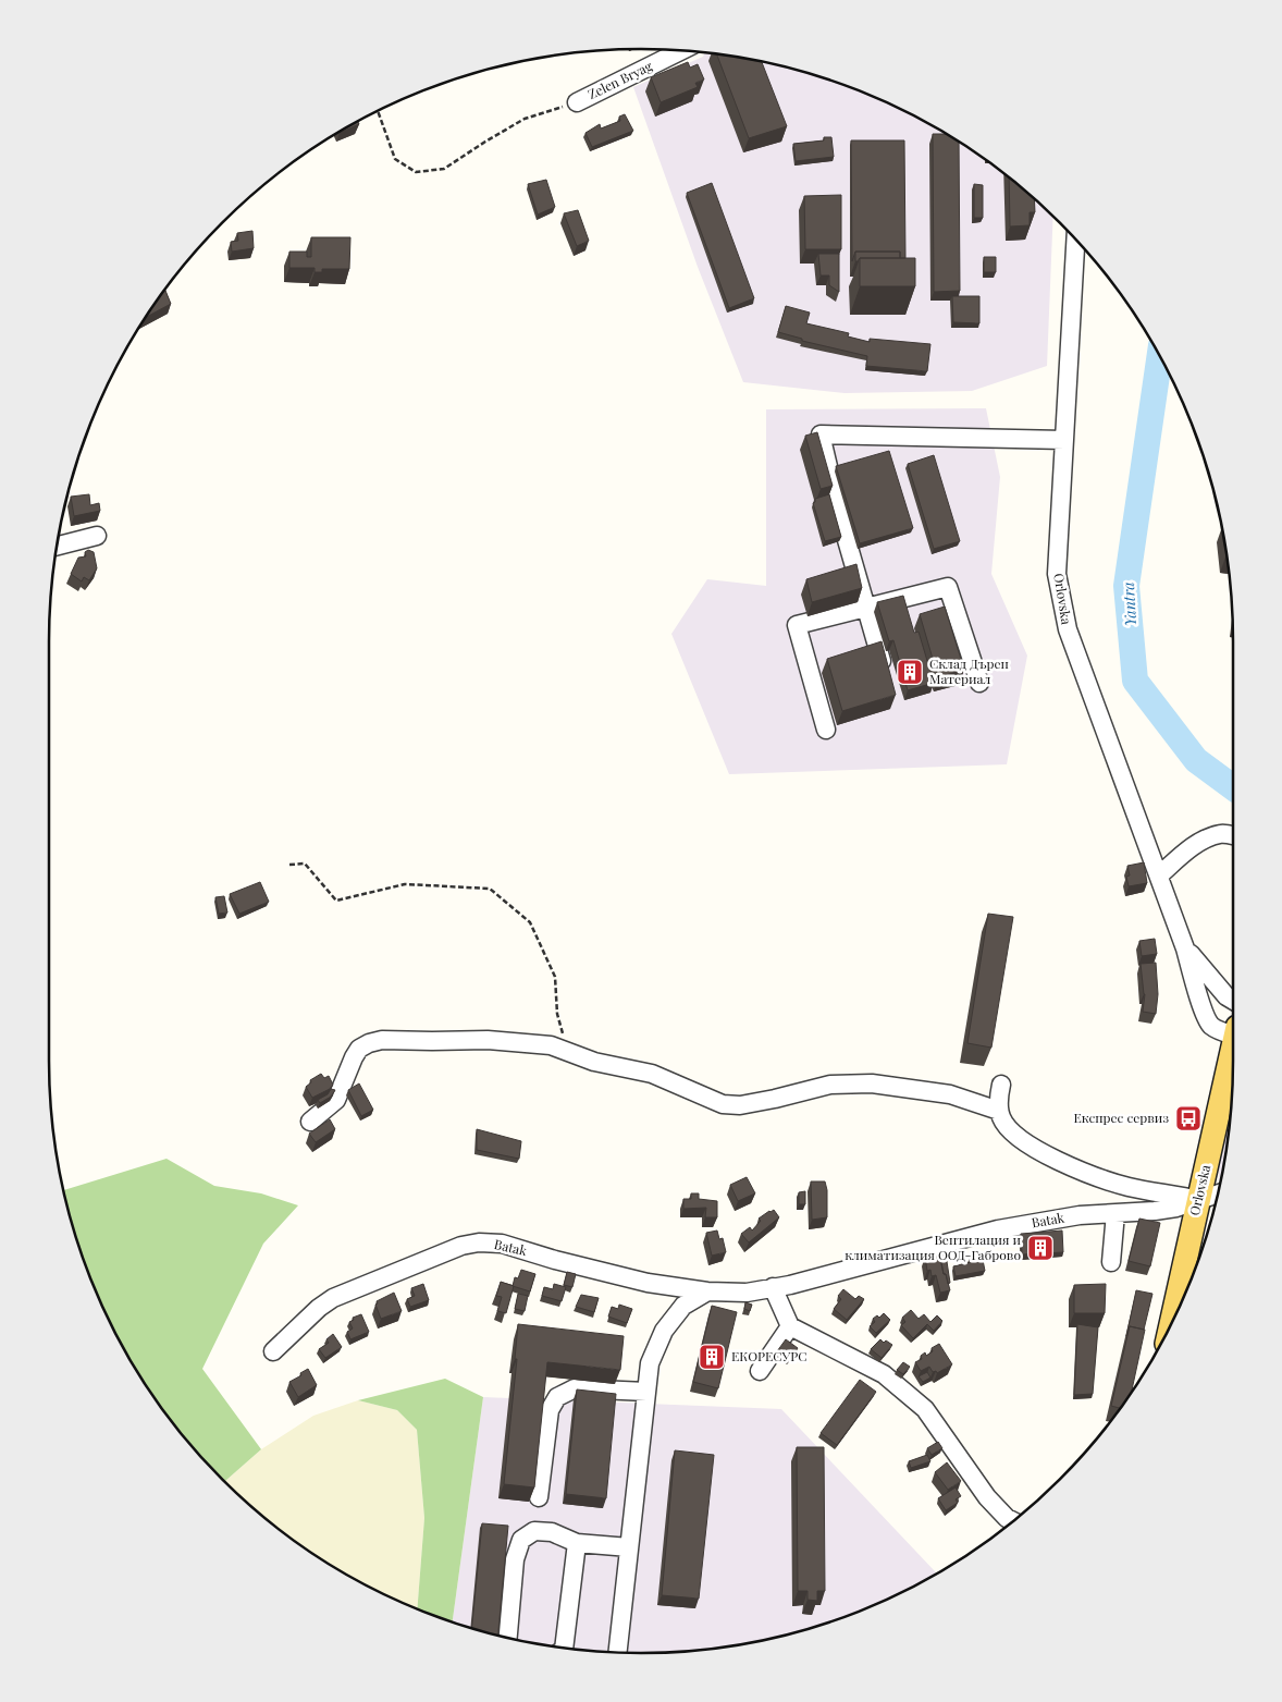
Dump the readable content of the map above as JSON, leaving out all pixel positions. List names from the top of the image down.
{
  "streets": {
    "main road": ["Orlovska"],
    "street": ["Zelen Bryag", "Batak"]
  },
  "crossings": [
    ["Orlovska", "Batak"]
  ],
  "water": ["Yantra"],
  "places": {
    "building": ["Склад Дърен Материал", "Вентилация и климатизация ООД-Габрово", "ЕКОРЕСУРС"],
    "bus stop": ["Експрес сервиз"]
  }
}
